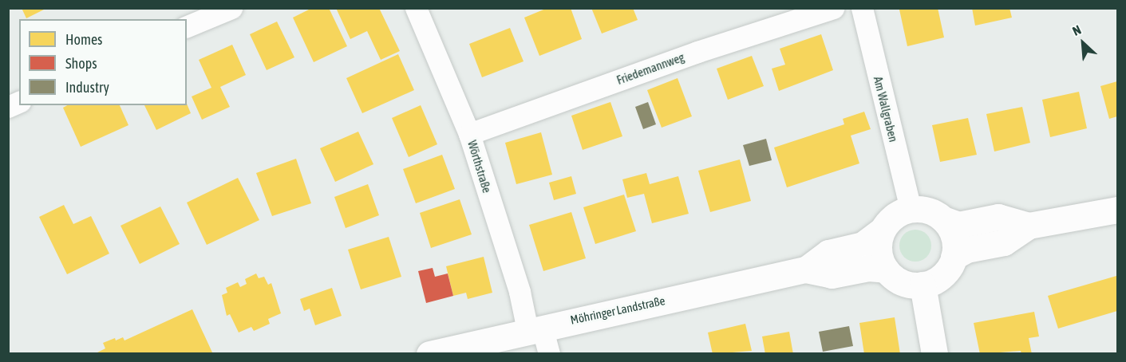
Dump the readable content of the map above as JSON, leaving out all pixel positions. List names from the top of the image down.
{
  "streets": {
    "main road": ["Möhringer Landstraße"],
    "street": ["Friedemannweg", "Am Wallgraben", "Wörthstraße"]
  },
  "crossings": [
    ["Friedemannweg", "Wörthstraße"],
    ["Am Wallgraben", "Möhringer Landstraße"],
    ["Wörthstraße", "Möhringer Landstraße"]
  ],
  "legend": ["Homes", "Shops", "Industry"],
  "north": "top left"
}
